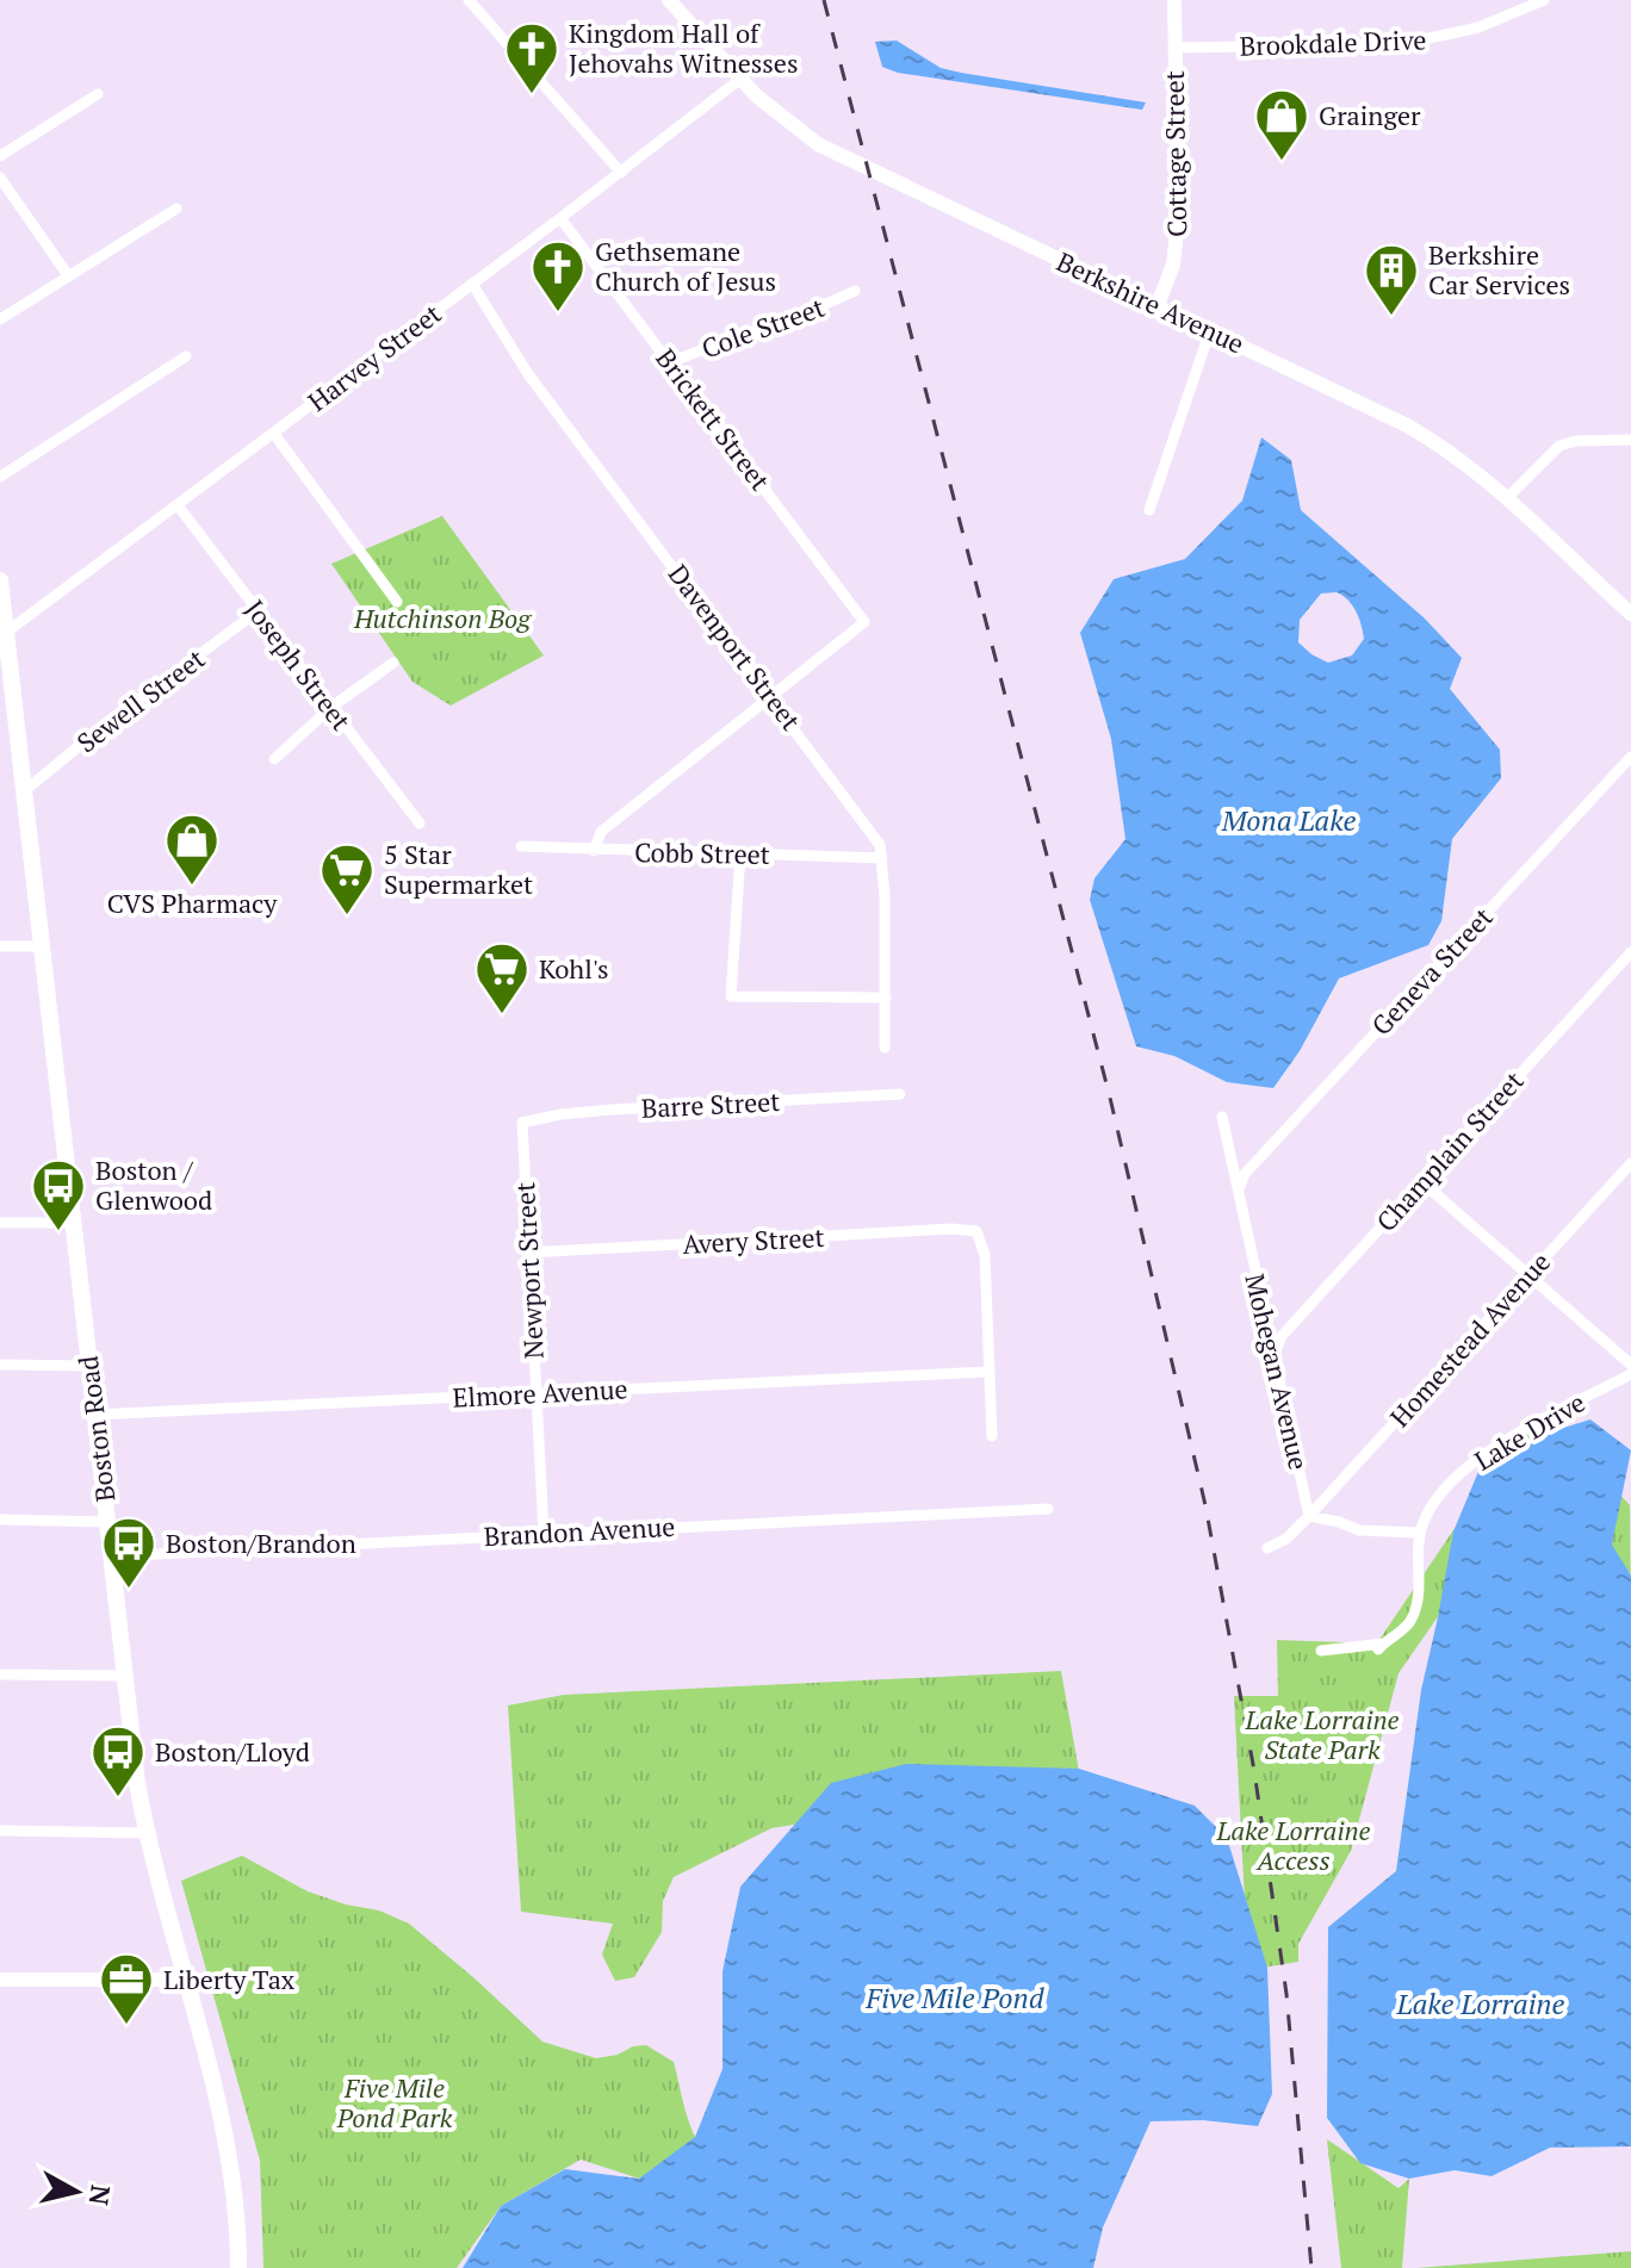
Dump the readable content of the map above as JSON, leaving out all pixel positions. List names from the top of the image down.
{
  "streets": {
    "main road": ["Cottage Street", "Berkshire Avenue", "Boston Road"],
    "street": [
      "Brookdale Drive",
      "Cole Street",
      "Harvey Street",
      "Brickett Street",
      "Davenport Street",
      "Joseph Street",
      "Sewell Street",
      "Cobb Street",
      "Geneva Street",
      "Barre Street",
      "Champlain Street",
      "Avery Street",
      "Newport Street",
      "Homestead Avenue",
      "Mohegan Avenue",
      "Elmore Avenue",
      "Lake Drive",
      "Brandon Avenue"
    ]
  },
  "crossings": [
    ["Brookdale Drive", "Cottage Street"],
    ["Cottage Street", "Berkshire Avenue"],
    ["Berkshire Avenue", "Harvey Street"],
    ["Cole Street", "Brickett Street"],
    ["Harvey Street", "Brickett Street"],
    ["Harvey Street", "Davenport Street"],
    ["Harvey Street", "Joseph Street"],
    ["Harvey Street", "Boston Road"],
    ["Brickett Street", "Davenport Street"],
    ["Davenport Street", "Cobb Street"],
    ["Joseph Street", "Sewell Street"],
    ["Sewell Street", "Boston Road"],
    ["Geneva Street", "Mohegan Avenue"],
    ["Barre Street", "Newport Street"],
    ["Champlain Street", "Mohegan Avenue"],
    ["Avery Street", "Newport Street"],
    ["Avery Street", "Elmore Avenue"],
    ["Newport Street", "Elmore Avenue"],
    ["Newport Street", "Brandon Avenue"],
    ["Homestead Avenue", "Mohegan Avenue"],
    ["Elmore Avenue", "Boston Road"],
    ["Boston Road", "Brandon Avenue"]
  ],
  "water": ["Mona Lake", "Five Mile Pond", "Lake Lorraine"],
  "parks": [
    "Hutchinson Bog",
    "Lake Lorraine State Park",
    "Lake Lorraine Access",
    "Five Mile Pond Park"
  ],
  "places": {
    "church": ["Kingdom Hall of Jehovahs Witnesses", "Gethsemane Church of Jesus"],
    "shop": ["Grainger", "CVS Pharmacy"],
    "building": ["Berkshire Car Services"],
    "supermarket": ["5 Star Supermarket", "Kohl's"],
    "bus stop": ["Boston / Glenwood", "Boston/Brandon", "Boston/Lloyd"],
    "office": ["Liberty Tax"]
  },
  "north": "right"
}
